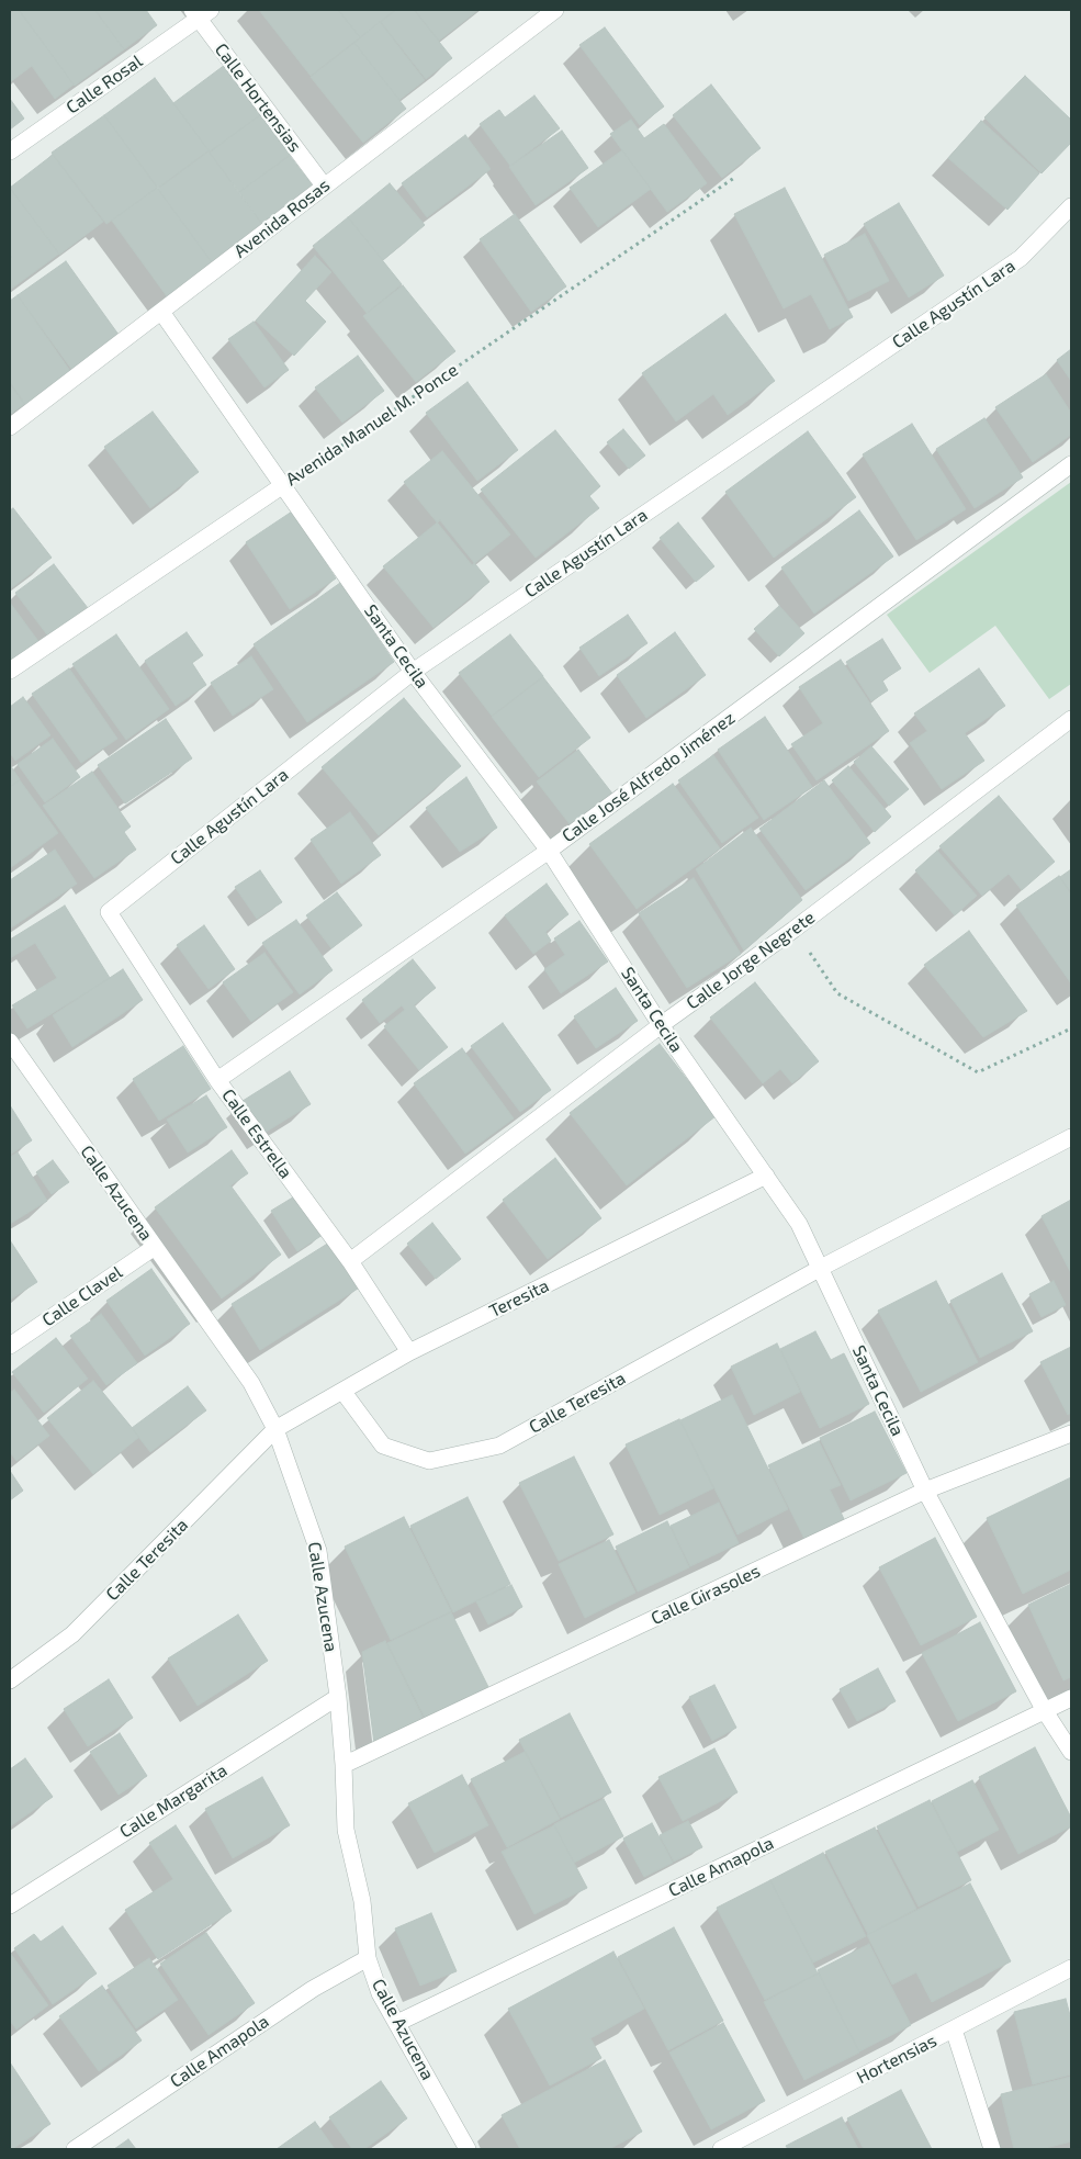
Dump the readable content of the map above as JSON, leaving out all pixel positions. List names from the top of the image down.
{
  "streets": {
    "street": [
      "Calle Rosal",
      "Calle Hortensias",
      "Avenida Rosas",
      "Calle Agustín Lara",
      "Avenida Manuel M. Ponce",
      "Santa Cecila",
      "Calle José Alfredo Jiménez",
      "Calle Jorge Negrete",
      "Calle Estrella",
      "Calle Azucena",
      "Calle Clavel",
      "Teresita",
      "Calle Teresita",
      "Calle Girasoles",
      "Calle Margarita",
      "Calle Amapola",
      "Hortensias"
    ]
  },
  "crossings": [
    ["Calle Rosal", "Calle Hortensias"],
    ["Calle Hortensias", "Avenida Rosas"],
    ["Avenida Rosas", "Santa Cecila"],
    ["Calle Agustín Lara", "Santa Cecila"],
    ["Calle Agustín Lara", "Calle Estrella"],
    ["Avenida Manuel M. Ponce", "Santa Cecila"],
    ["Santa Cecila", "Calle José Alfredo Jiménez"],
    ["Santa Cecila", "Calle Jorge Negrete"],
    ["Santa Cecila", "Teresita"],
    ["Santa Cecila", "Calle Teresita"],
    ["Santa Cecila", "Calle Girasoles"],
    ["Santa Cecila", "Calle Amapola"],
    ["Calle José Alfredo Jiménez", "Calle Estrella"],
    ["Calle Jorge Negrete", "Calle Estrella"],
    ["Calle Estrella", "Teresita"],
    ["Calle Azucena", "Calle Clavel"],
    ["Calle Azucena", "Teresita"],
    ["Calle Azucena", "Calle Teresita"],
    ["Calle Azucena", "Calle Girasoles"],
    ["Calle Azucena", "Calle Margarita"],
    ["Calle Azucena", "Calle Amapola"],
    ["Teresita", "Calle Teresita"]
  ]
}
